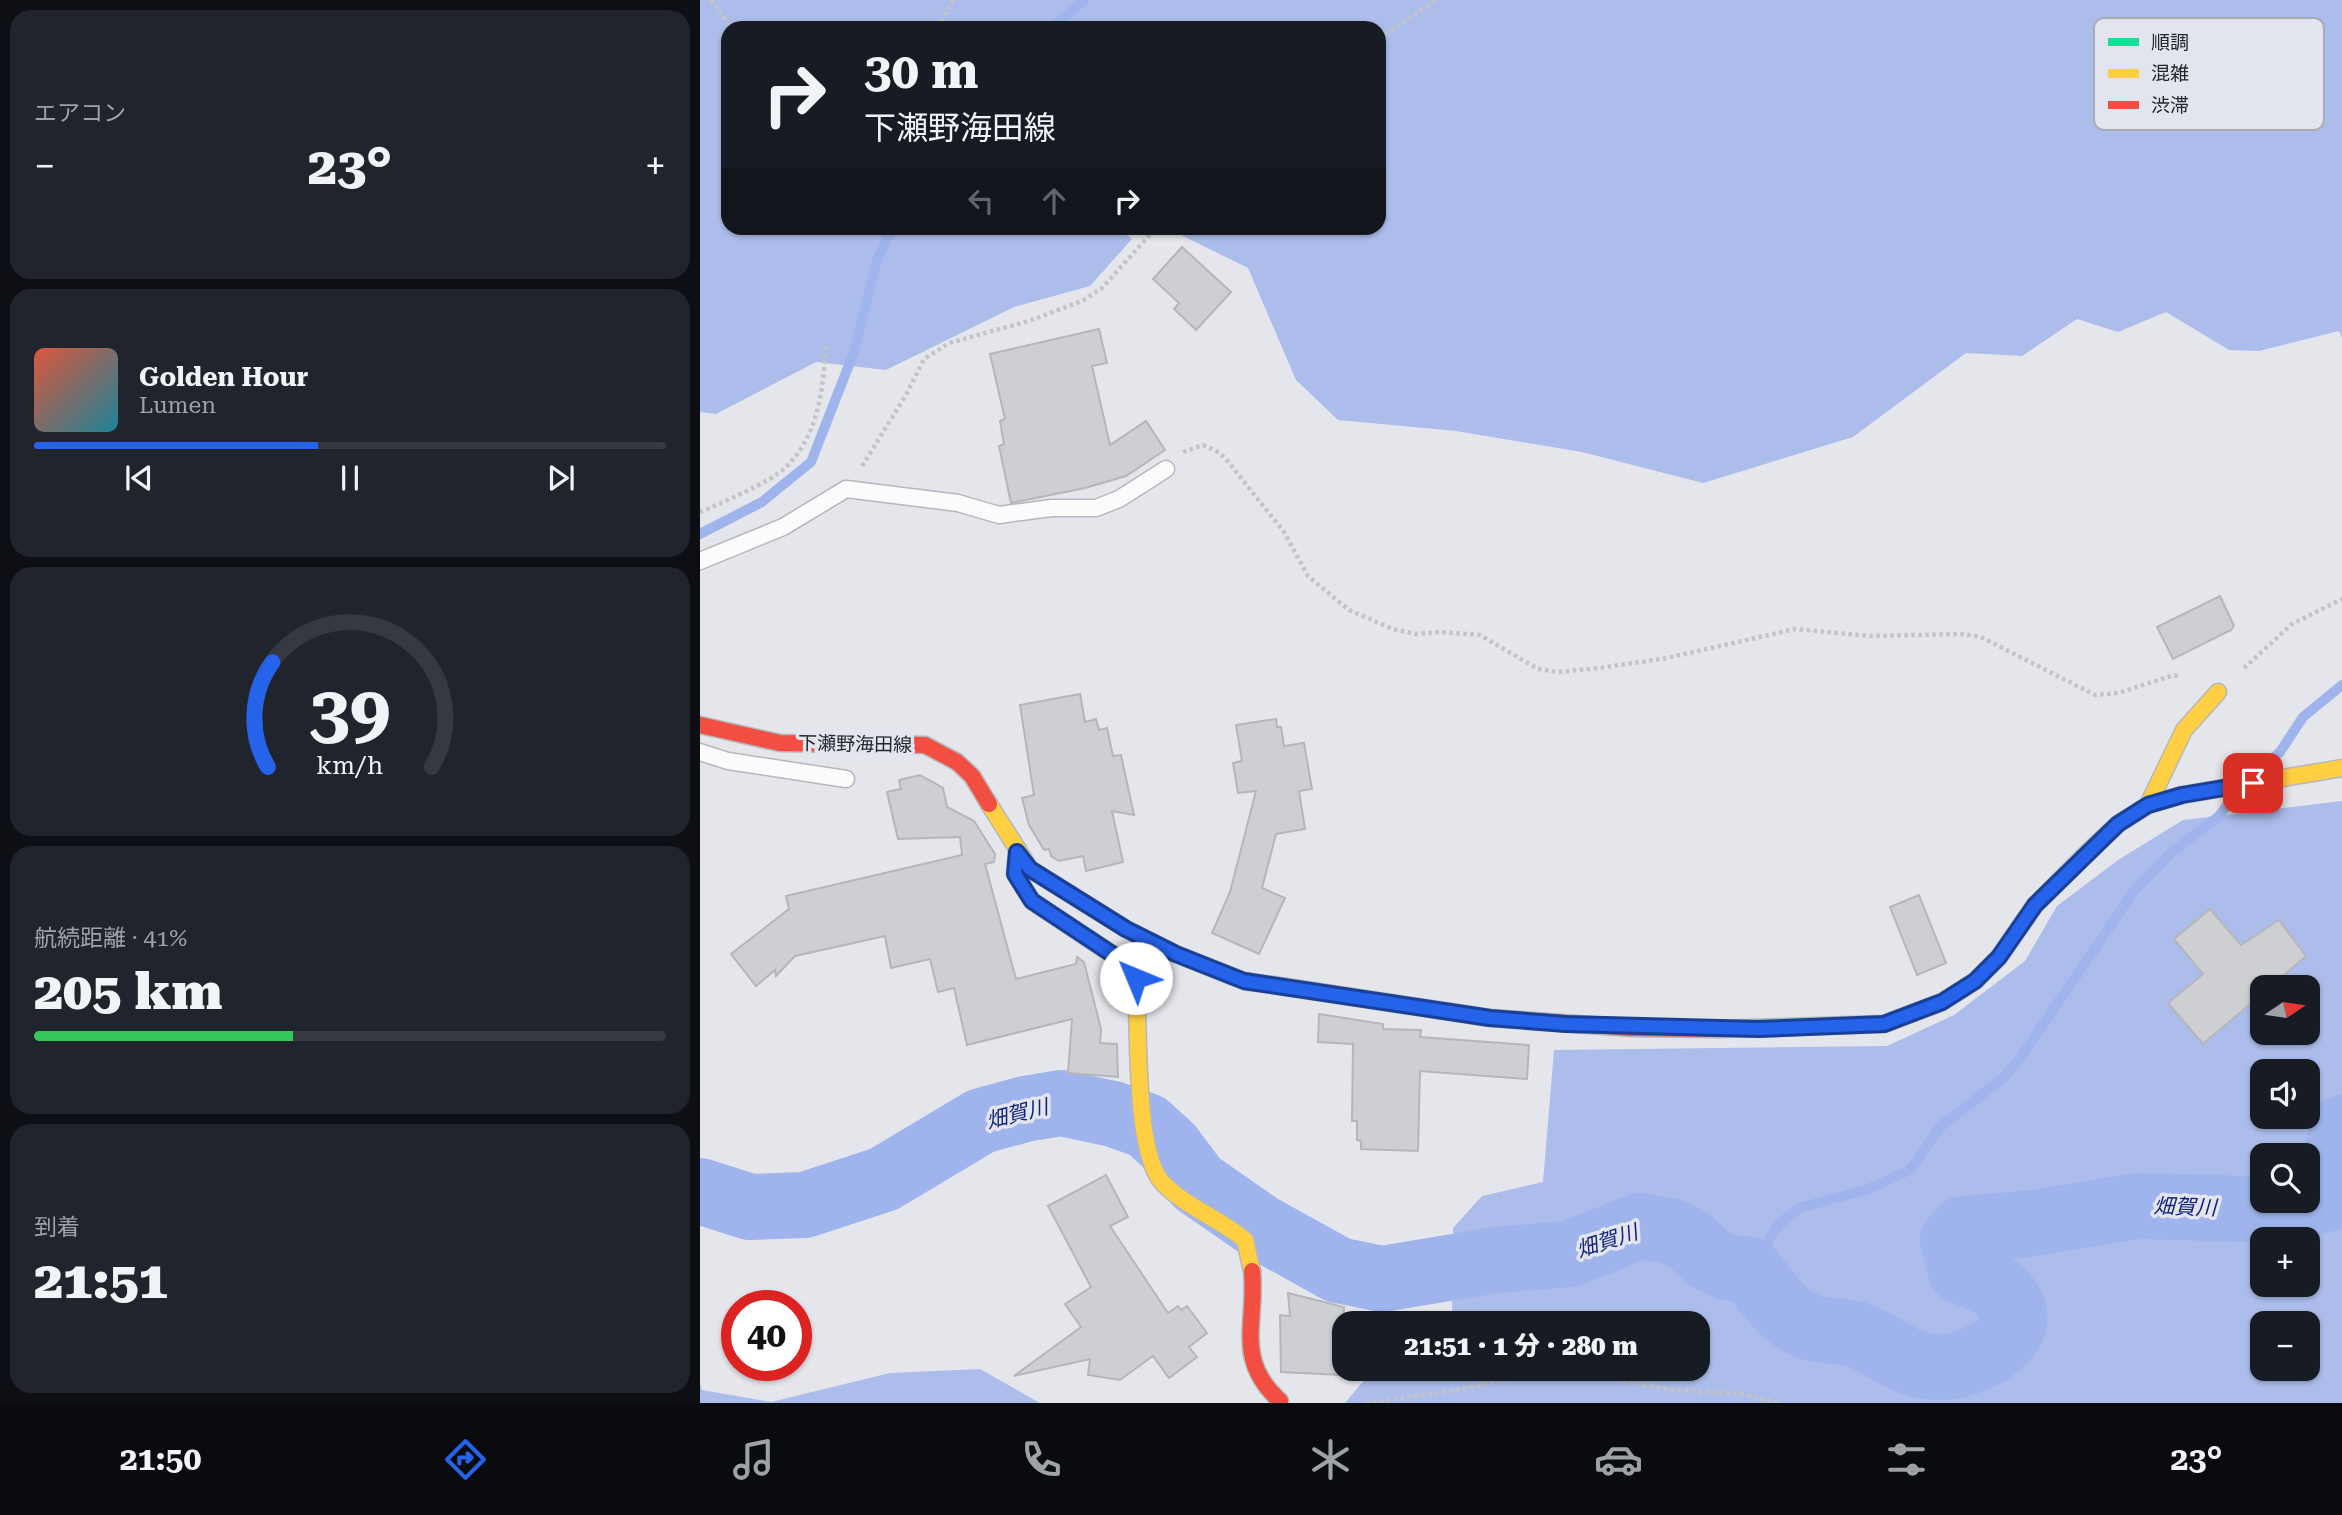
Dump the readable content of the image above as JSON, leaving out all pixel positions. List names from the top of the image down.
{
  "streets": {
    "main road": ["下瀬野海田線"]
  },
  "water": ["畑賀川"],
  "legend": ["順調", "混雑", "渋滞"],
  "north": "right",
  "page": {
    "tile": [
      "エアコン",
      ["航続距離 · 41%", "205 km"],
      ["到着", "21:51"]
    ],
    "turn": ["30 m", "下瀬野海田線"],
    "heat": ["−", "23°", "+"],
    "song": ["Golden Hour", "Lumen"],
    "map_buttons": ["+", "−"],
    "limit": "40",
    "trip": "21:51 · 1 分 · 280 m",
    "tabs": ["21:50", "23°"],
    "gauge": ["39", "km/h"]
  }
}
